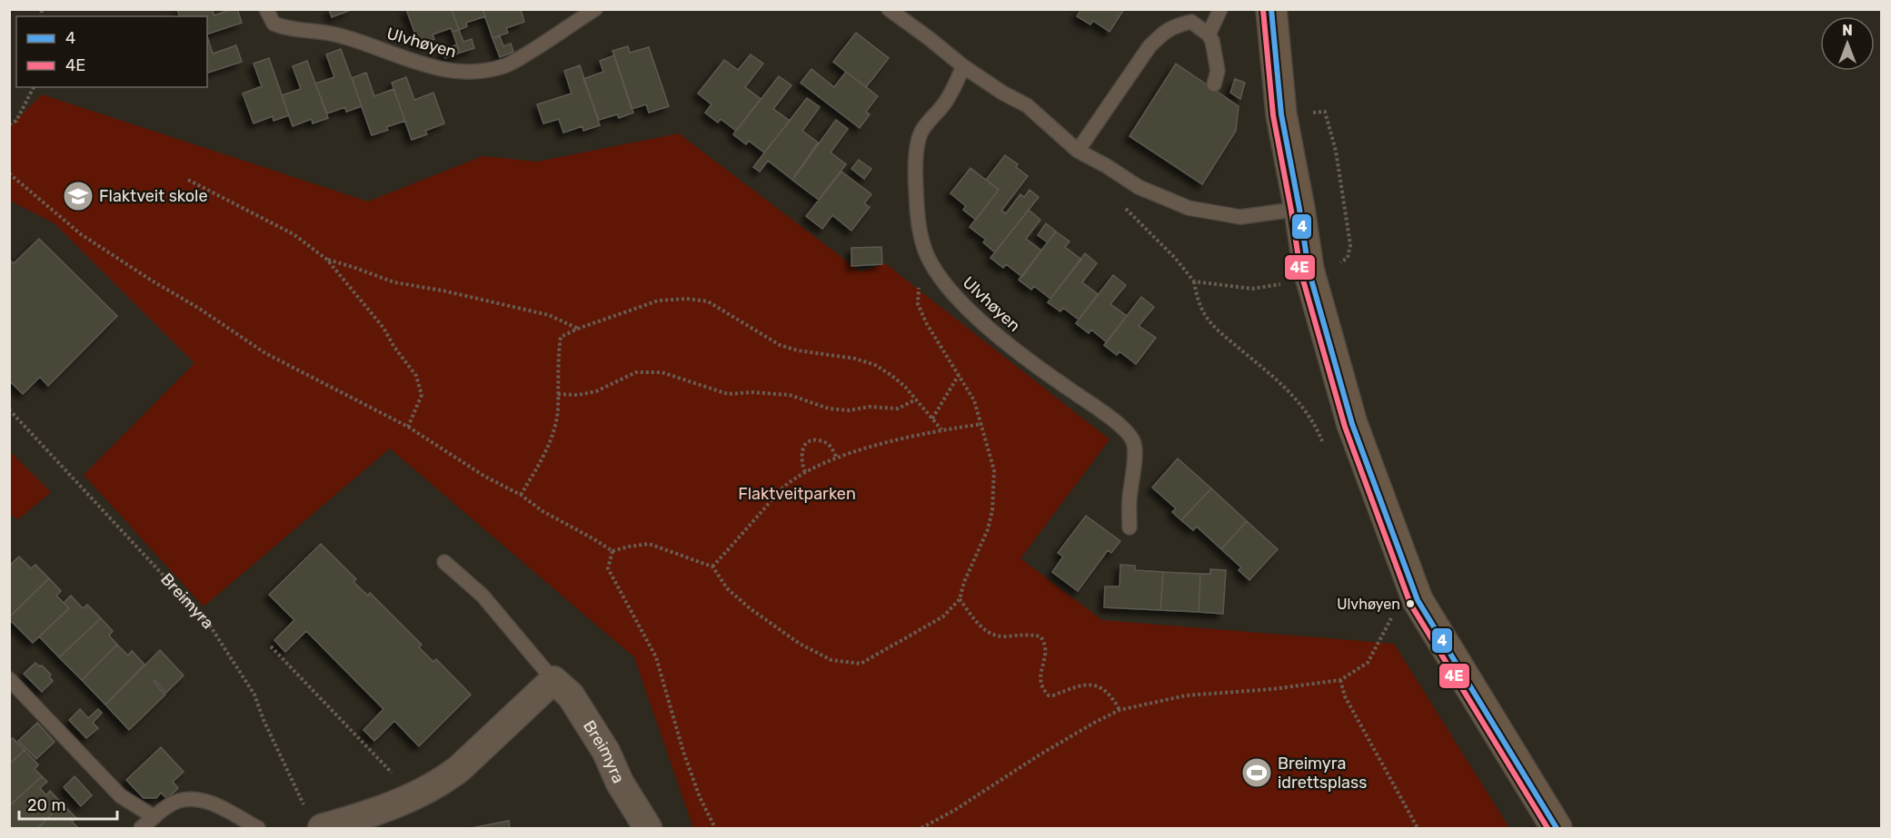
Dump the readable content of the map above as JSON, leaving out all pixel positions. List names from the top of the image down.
{
  "streets": {
    "street": ["Breimyra"],
    "lane": ["Ulvhøyen"]
  },
  "parks": ["Flaktveitparken"],
  "places": {
    "school or university": ["Flaktveit skole"],
    "other": ["Ulvhøyen"],
    "sports": ["Breimyra idrettsplass"]
  },
  "lines": ["transit line 4", "transit line 4E"],
  "legend": ["4", "4E"],
  "scale_bar": "20 m",
  "north": "top"
}
